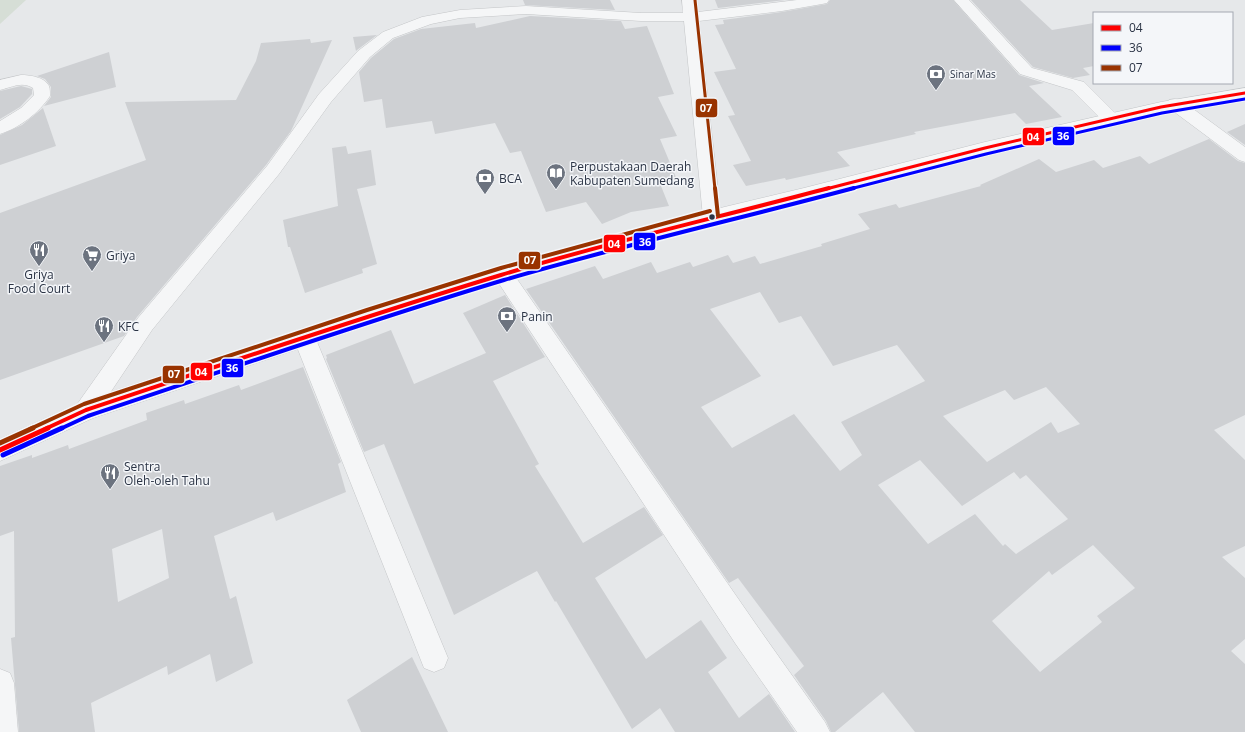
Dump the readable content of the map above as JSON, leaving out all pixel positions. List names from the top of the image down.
{
  "places": {
    "bank": ["Sinar Mas", "BCA", "Panin"],
    "library": ["Perpustakaan Daerah Kabupaten Sumedang"],
    "restaurant": ["Griya Food Court", "KFC", "Sentra Oleh-oleh Tahu"],
    "supermarket": ["Griya"]
  },
  "lines": ["transit line 07", "transit line 04", "transit line 36"],
  "legend": ["04", "36", "07"]
}
